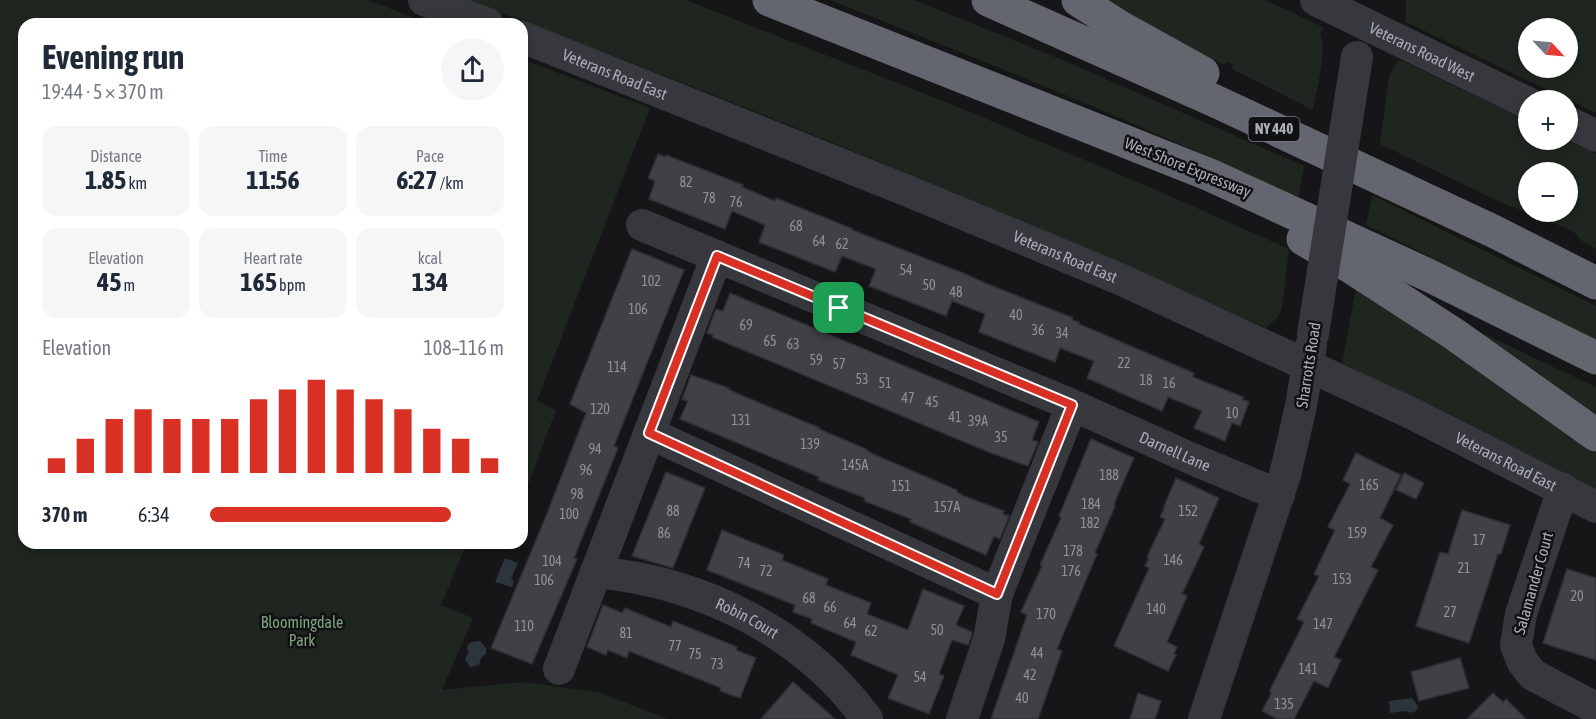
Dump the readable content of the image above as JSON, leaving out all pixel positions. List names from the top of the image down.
{
  "streets": {
    "highway": ["NY 440", "West Shore Expressway"],
    "street": [
      "Veterans Road West",
      "Veterans Road East",
      "Sharrotts Road",
      "Darnell Lane",
      "Salamander Court",
      "Robin Court"
    ]
  },
  "crossings": [
    ["Veterans Road West", "Sharrotts Road"],
    ["Veterans Road East", "Sharrotts Road"],
    ["Veterans Road East", "Salamander Court"],
    ["Sharrotts Road", "Darnell Lane"]
  ],
  "parks": ["Bloomingdale Park"],
  "house_numbers": [
    "82",
    "78",
    "76",
    "68",
    "64",
    "62",
    "54",
    "102",
    "50",
    "48",
    "106",
    "40",
    "69",
    "36",
    "34",
    "65",
    "63",
    "59",
    "22",
    "57",
    "114",
    "53",
    "18",
    "51",
    "16",
    "47",
    "45",
    "120",
    "10",
    "41",
    "131",
    "39A",
    "35",
    "139",
    "94",
    "145A",
    "96",
    "188",
    "165",
    "151",
    "98",
    "184",
    "157A",
    "88",
    "152",
    "100",
    "182",
    "86",
    "159",
    "17",
    "178",
    "146",
    "104",
    "74",
    "21",
    "72",
    "176",
    "153",
    "106",
    "20",
    "68",
    "66",
    "140",
    "27",
    "170",
    "64",
    "147",
    "110",
    "50",
    "62",
    "81",
    "77",
    "44",
    "75",
    "73",
    "141",
    "42",
    "54",
    "40",
    "135"
  ],
  "north": "bottom right",
  "page": {
    "map_buttons": ["+", "−"],
    "heading": ["Evening run", "19:44 · 5 × 370 m"],
    "stats": [
      ["Distance", "1.85 km"],
      ["Time", "11:56"],
      ["Pace", "6:27 /km"],
      ["Elevation", "45 m"],
      ["Heart rate", "165 bpm"],
      ["kcal", "134"]
    ],
    "chart": ["Elevation", "108–116 m"],
    "list": [
      {
        "name": "370 m",
        "note": "6:34"
      }
    ]
  }
}
